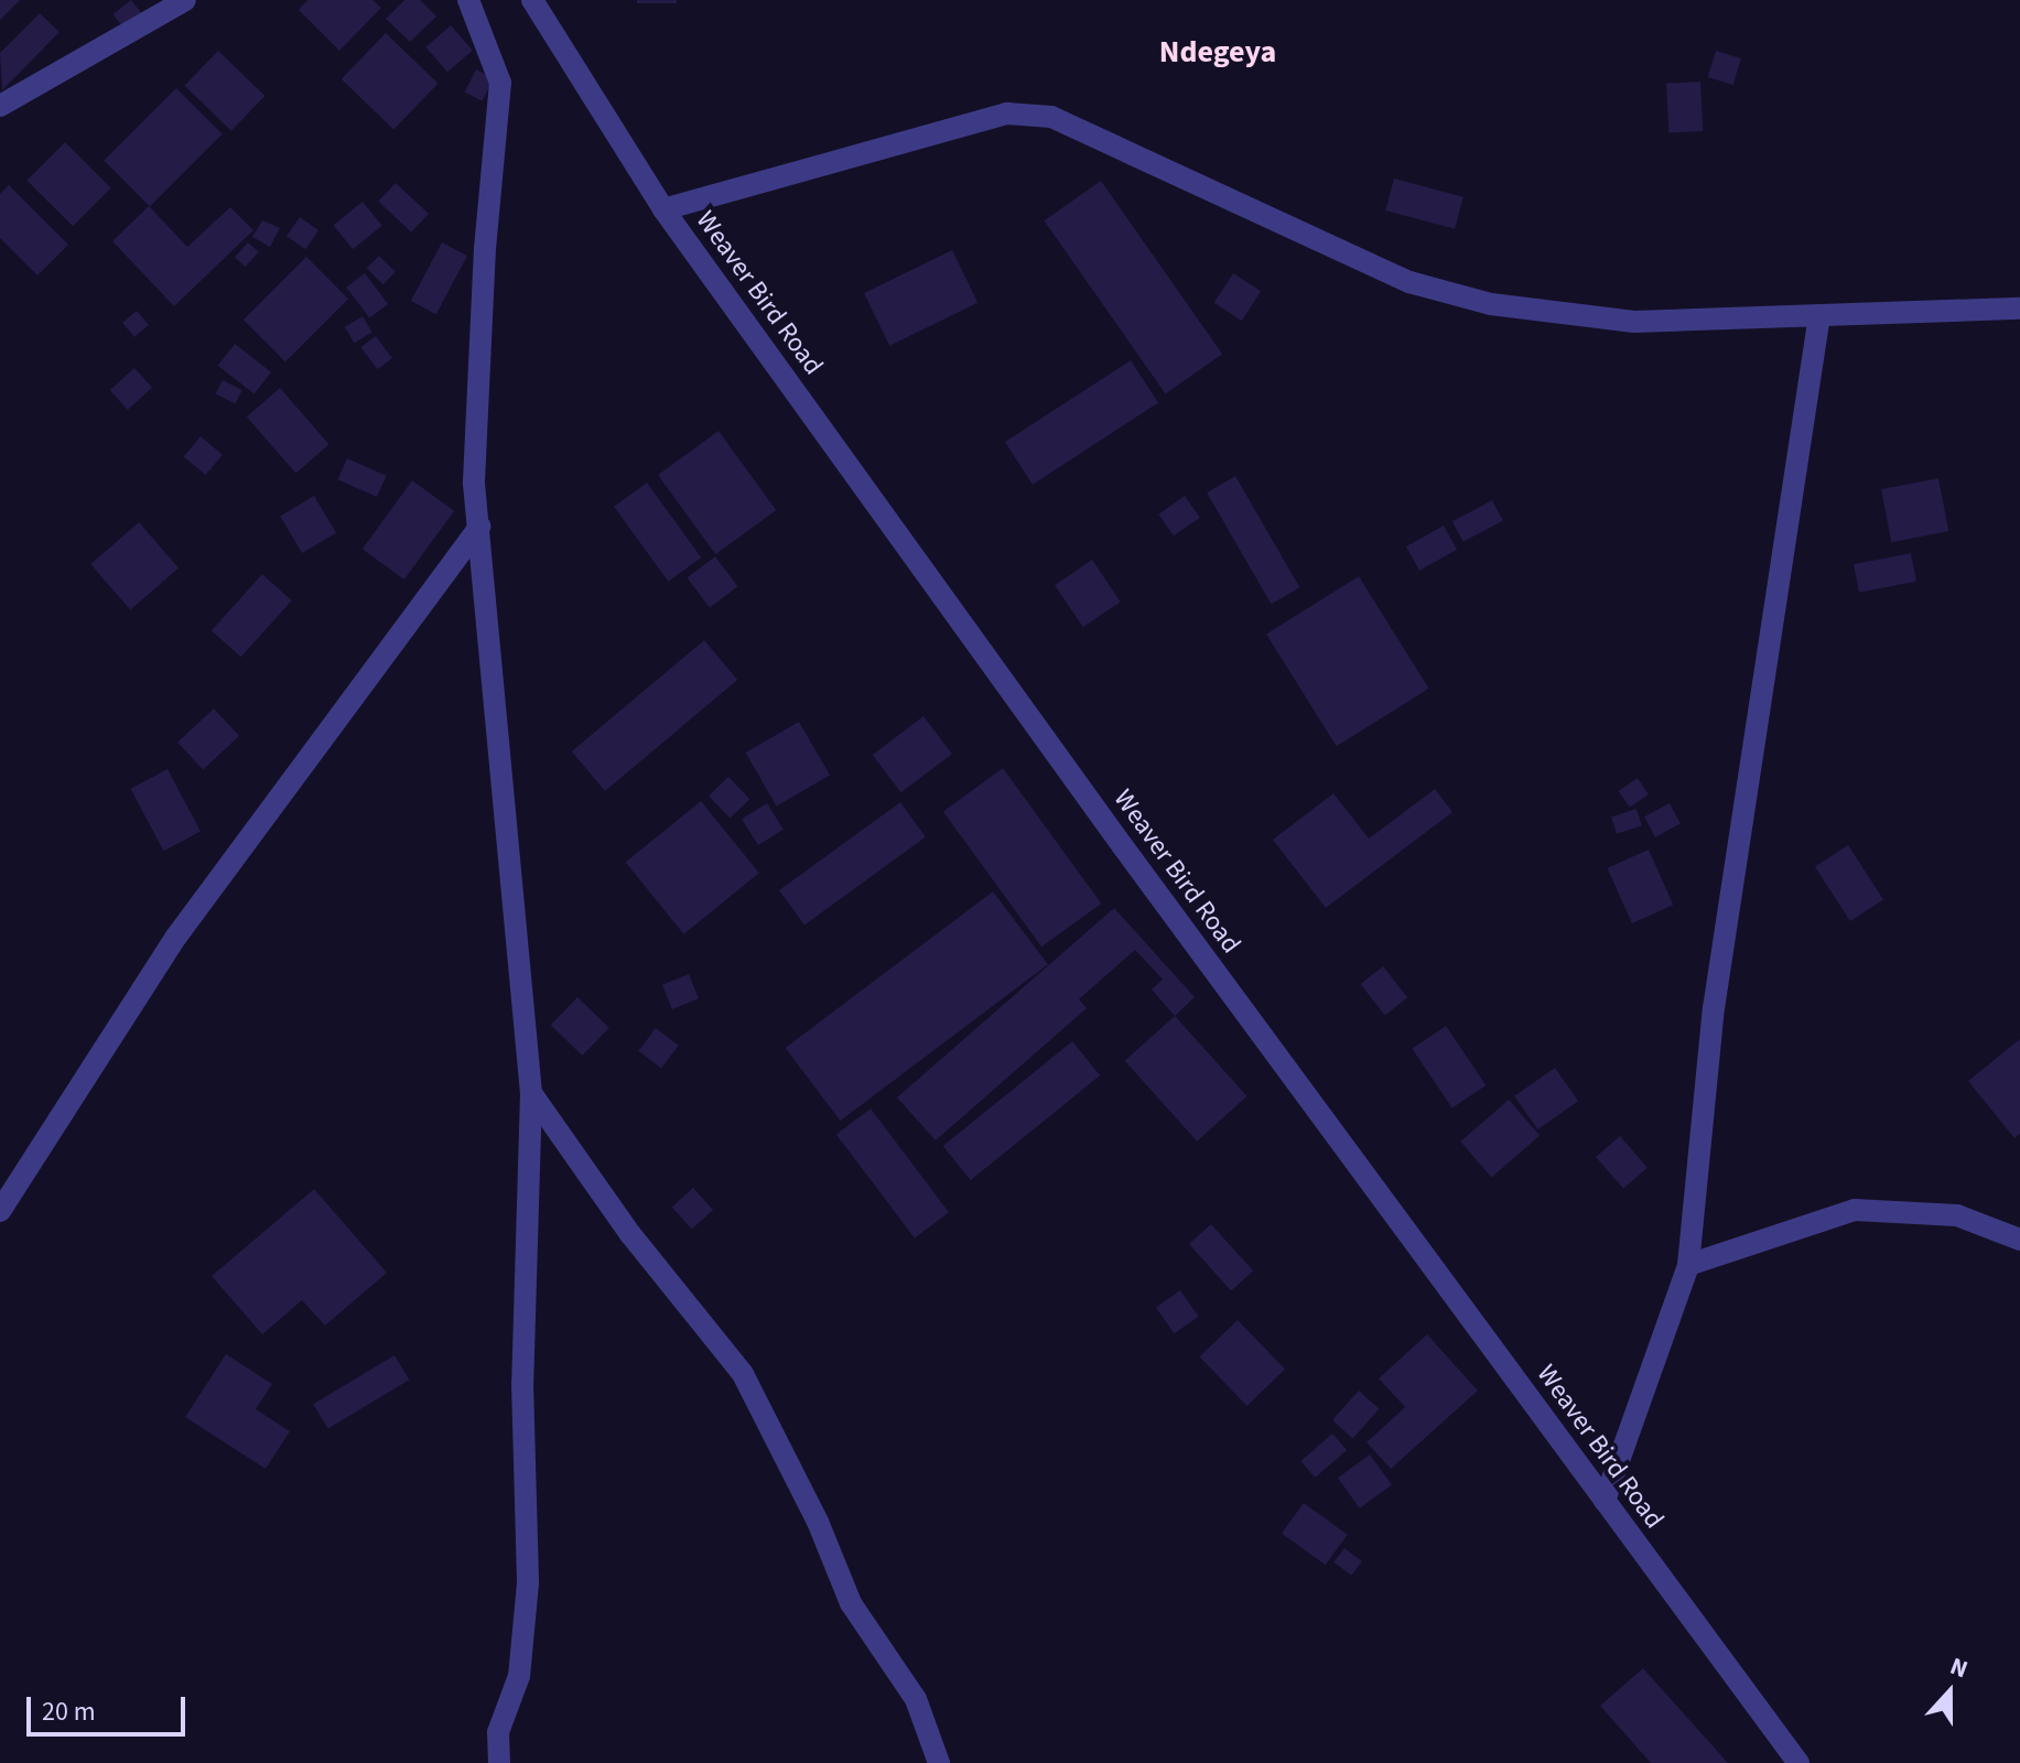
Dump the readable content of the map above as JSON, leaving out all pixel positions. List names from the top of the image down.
{
  "streets": {
    "street": ["Weaver Bird Road"]
  },
  "districts": ["Ndegeya"],
  "scale_bar": "20 m",
  "north": "top"
}
